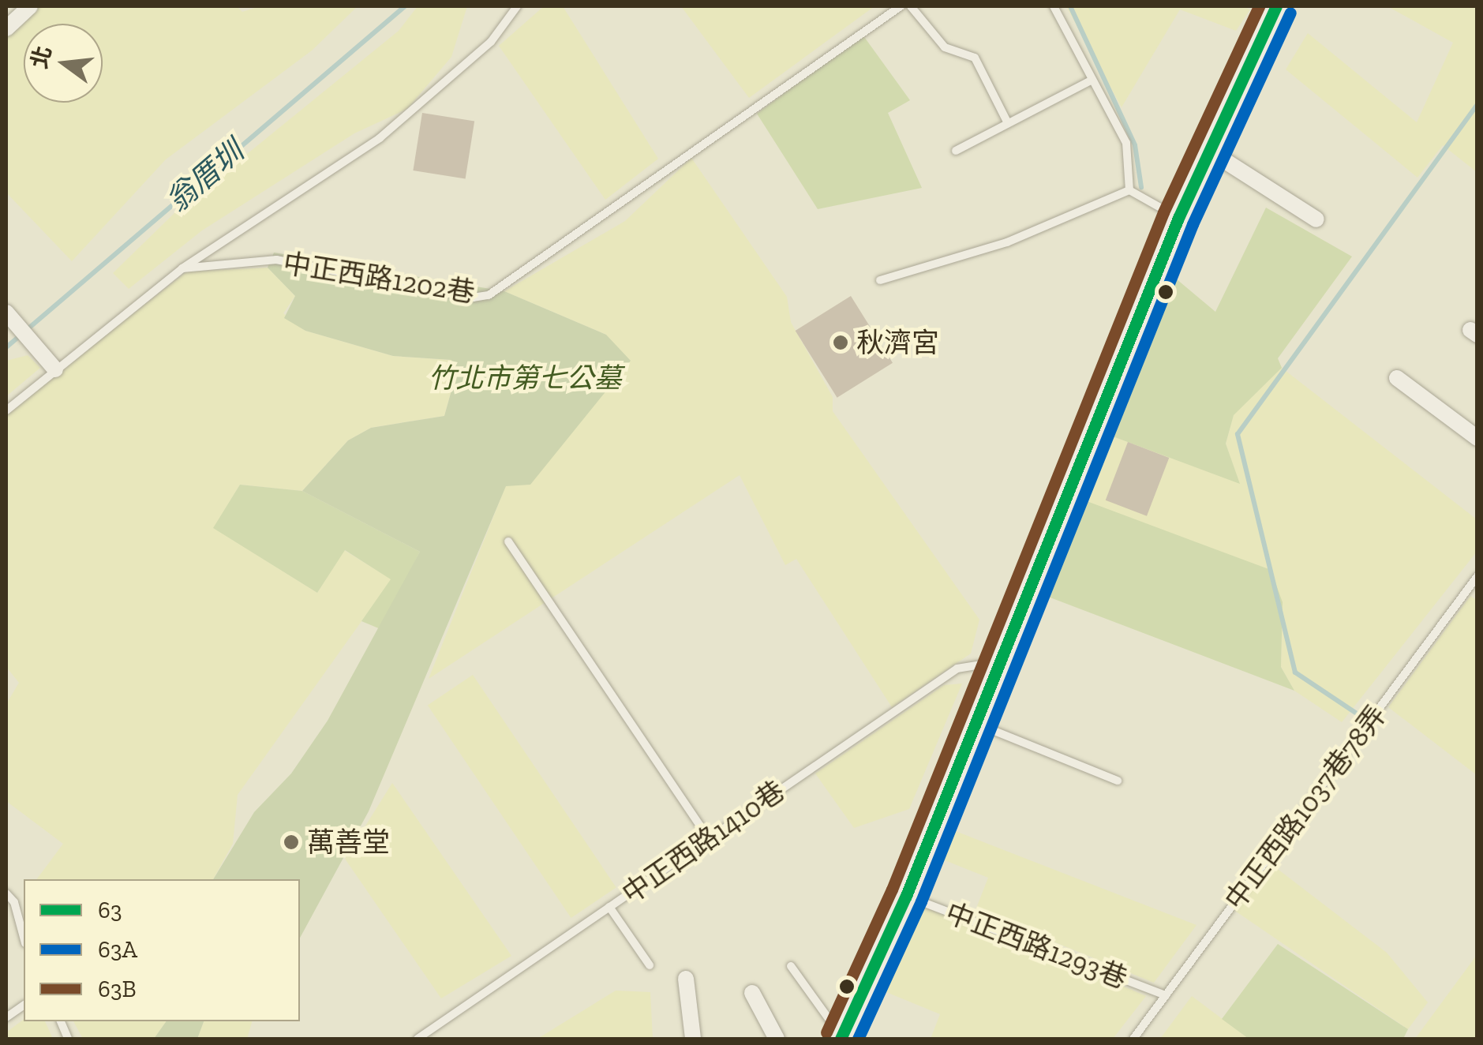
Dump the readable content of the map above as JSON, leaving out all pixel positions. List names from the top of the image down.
{
  "streets": {
    "lane": [
      "中正西路1202巷",
      "中正西路1037巷78弄",
      "中正西路1410巷",
      "中正西路1293巷"
    ]
  },
  "crossings": [
    ["中正西路1037巷78弄", "中正西路1293巷"]
  ],
  "water": ["翁厝圳"],
  "parks": ["竹北市第七公墓"],
  "places": ["秋濟宮", "萬善堂"],
  "lines": ["transit line 63", "transit line 63B", "transit line 63A"],
  "legend": ["63", "63A", "63B"],
  "north": "left"
}
